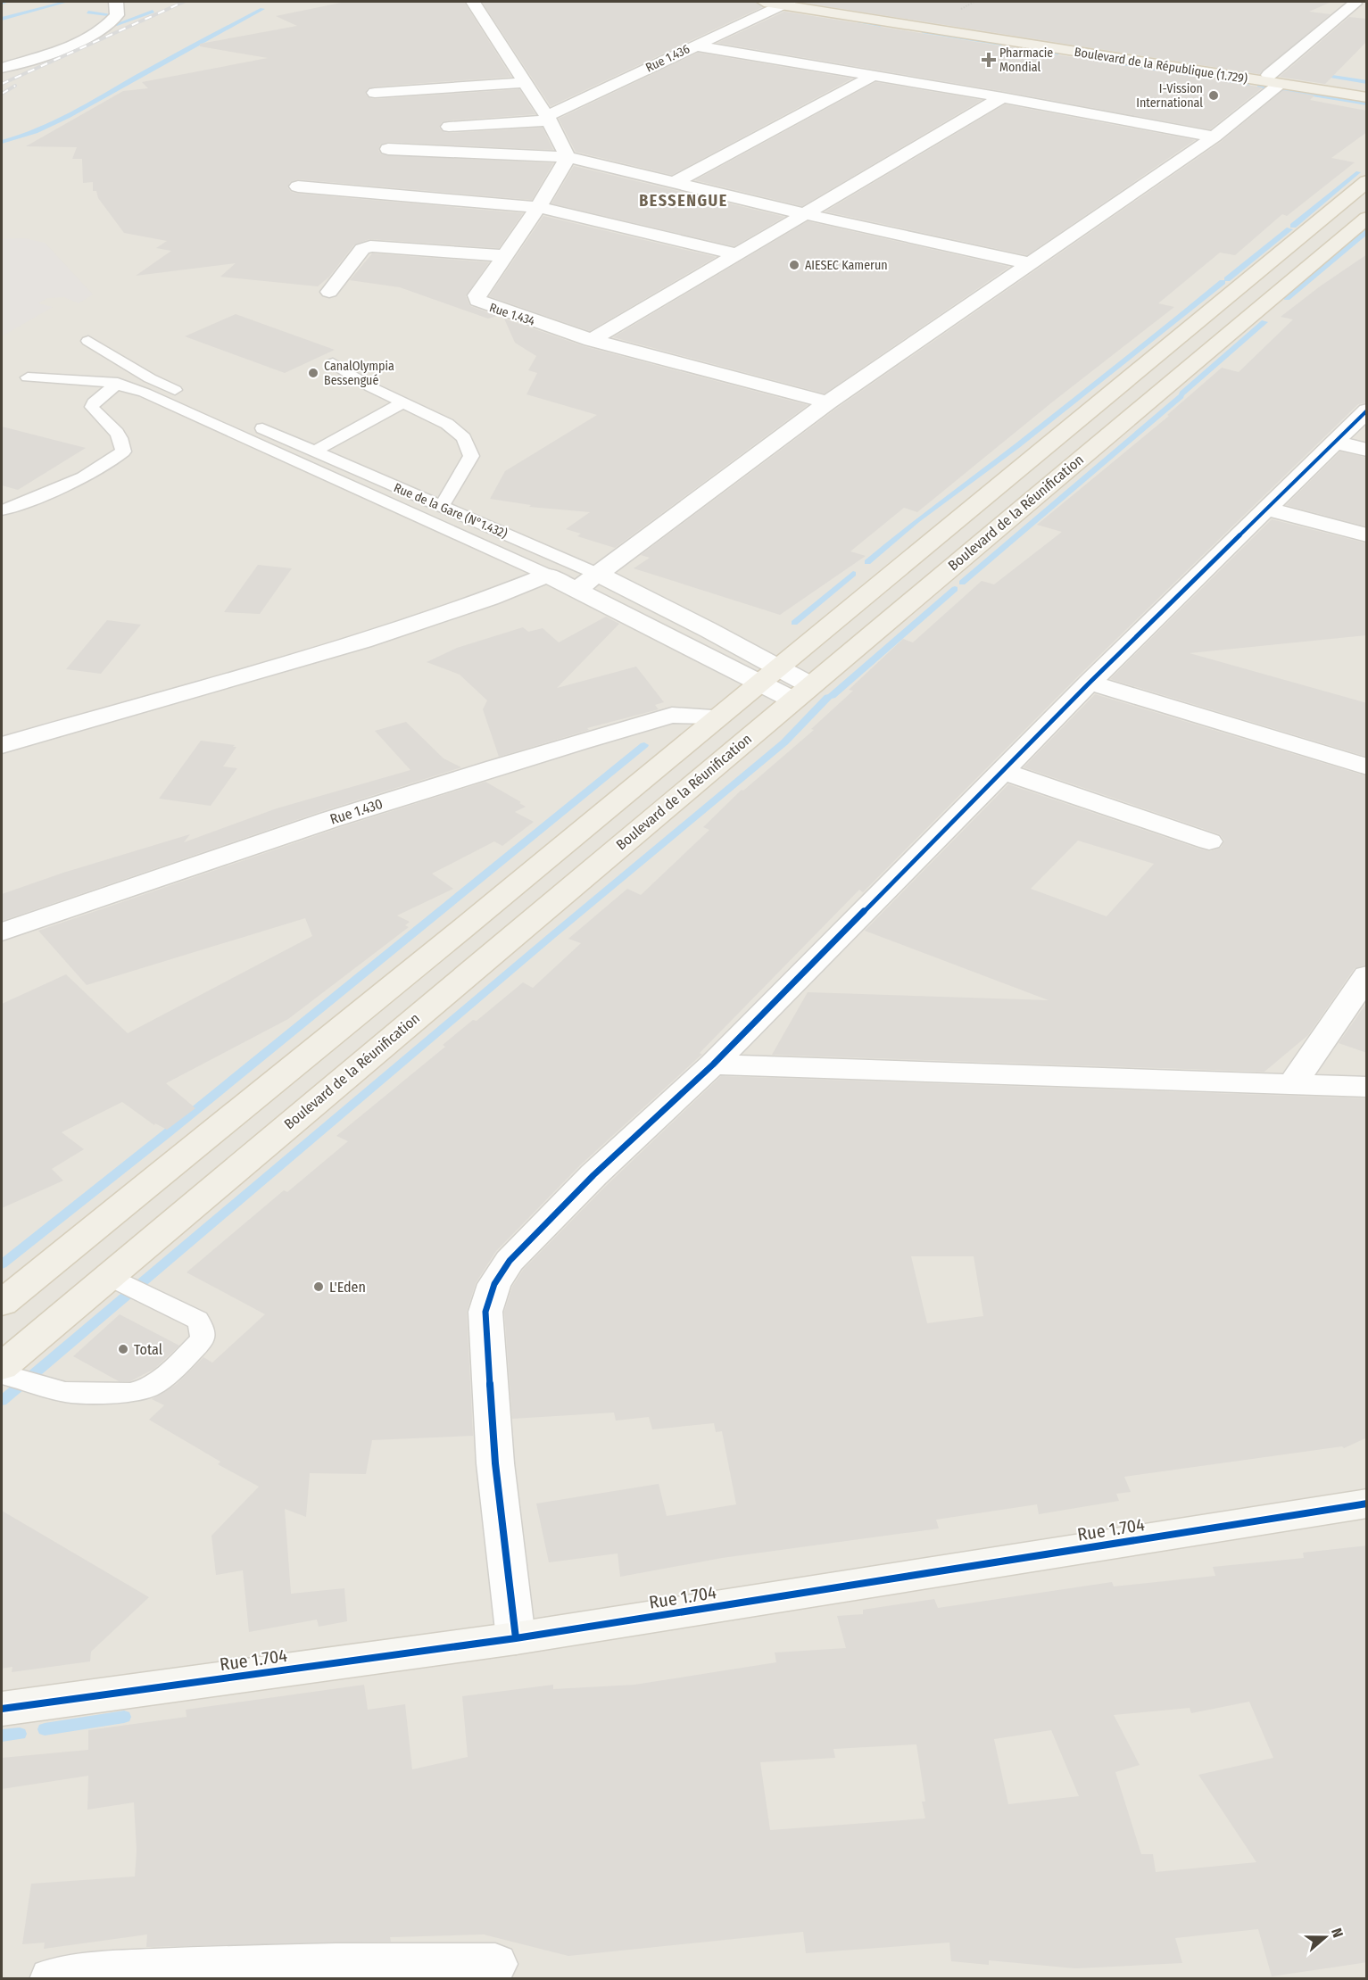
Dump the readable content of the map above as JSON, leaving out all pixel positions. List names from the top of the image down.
{
  "streets": {
    "main road": ["Boulevard de la République (1.729)", "Boulevard de la Réunification"],
    "street": [
      "Rue 1.436",
      "Rue 1.434",
      "Rue de la Gare (N°1.432)",
      "Rue 1.430",
      "Rue 1.704"
    ]
  },
  "crossings": [
    ["Rue 1.436", "Boulevard de la République (1.729)"]
  ],
  "districts": ["BESSENGUE"],
  "places": {
    "health": ["Pharmacie Mondial"],
    "other": [
      "I-Vission International",
      "AIESEC Kamerun",
      "CanalOlympia Bessengué",
      "L'Eden",
      "Total"
    ]
  },
  "north": "right"
}
